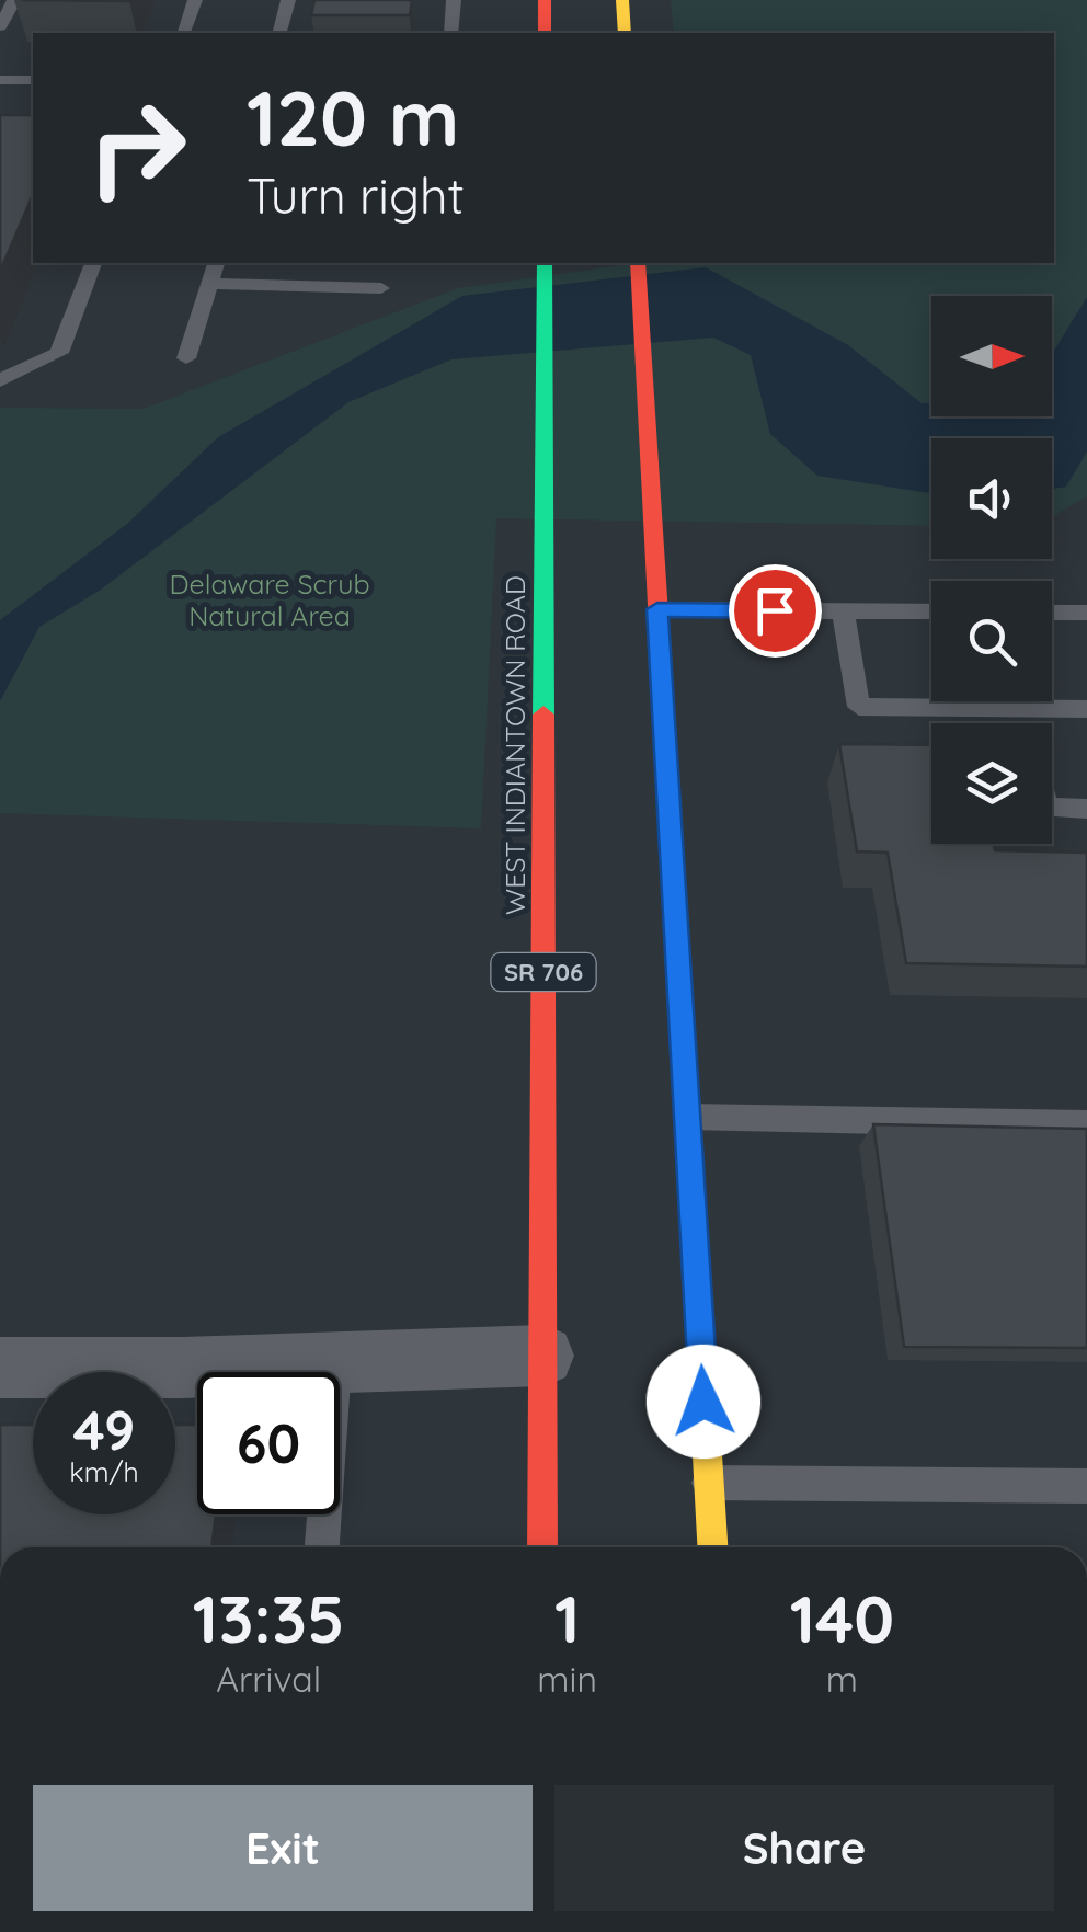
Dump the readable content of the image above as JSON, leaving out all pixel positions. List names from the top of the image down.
{
  "streets": {
    "main road": ["WEST INDIANTOWN ROAD", "SR 706"]
  },
  "parks": ["Delaware Scrub Natural Area"],
  "north": "right",
  "page": {
    "turn": ["120 m", "Turn right"],
    "speed": "49 km/h",
    "limit": "60",
    "eta": [
      "13:35",
      "Arrival",
      "1",
      "min",
      "140",
      "m"
    ],
    "buttons": ["Exit", "Share"]
  }
}
